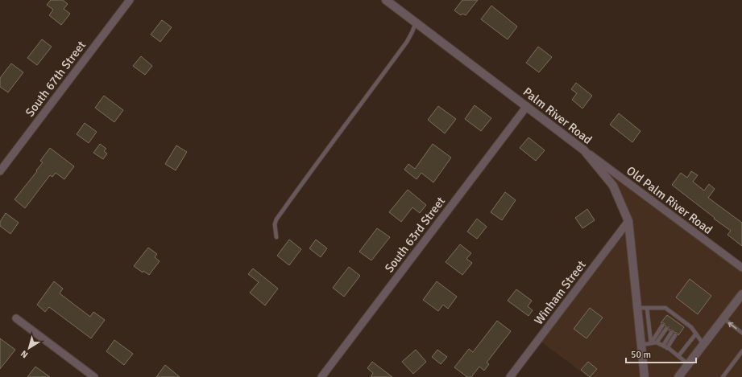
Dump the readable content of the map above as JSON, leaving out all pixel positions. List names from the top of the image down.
{
  "streets": {
    "street": [
      "South 67th Street",
      "Palm River Road",
      "Old Palm River Road",
      "South 63rd Street",
      "Winham Street"
    ]
  },
  "crossings": [
    ["Palm River Road", "Old Palm River Road"],
    ["Palm River Road", "South 63rd Street"],
    ["Palm River Road", "Winham Street"]
  ],
  "scale_bar": "50 m",
  "north": "bottom left"
}
